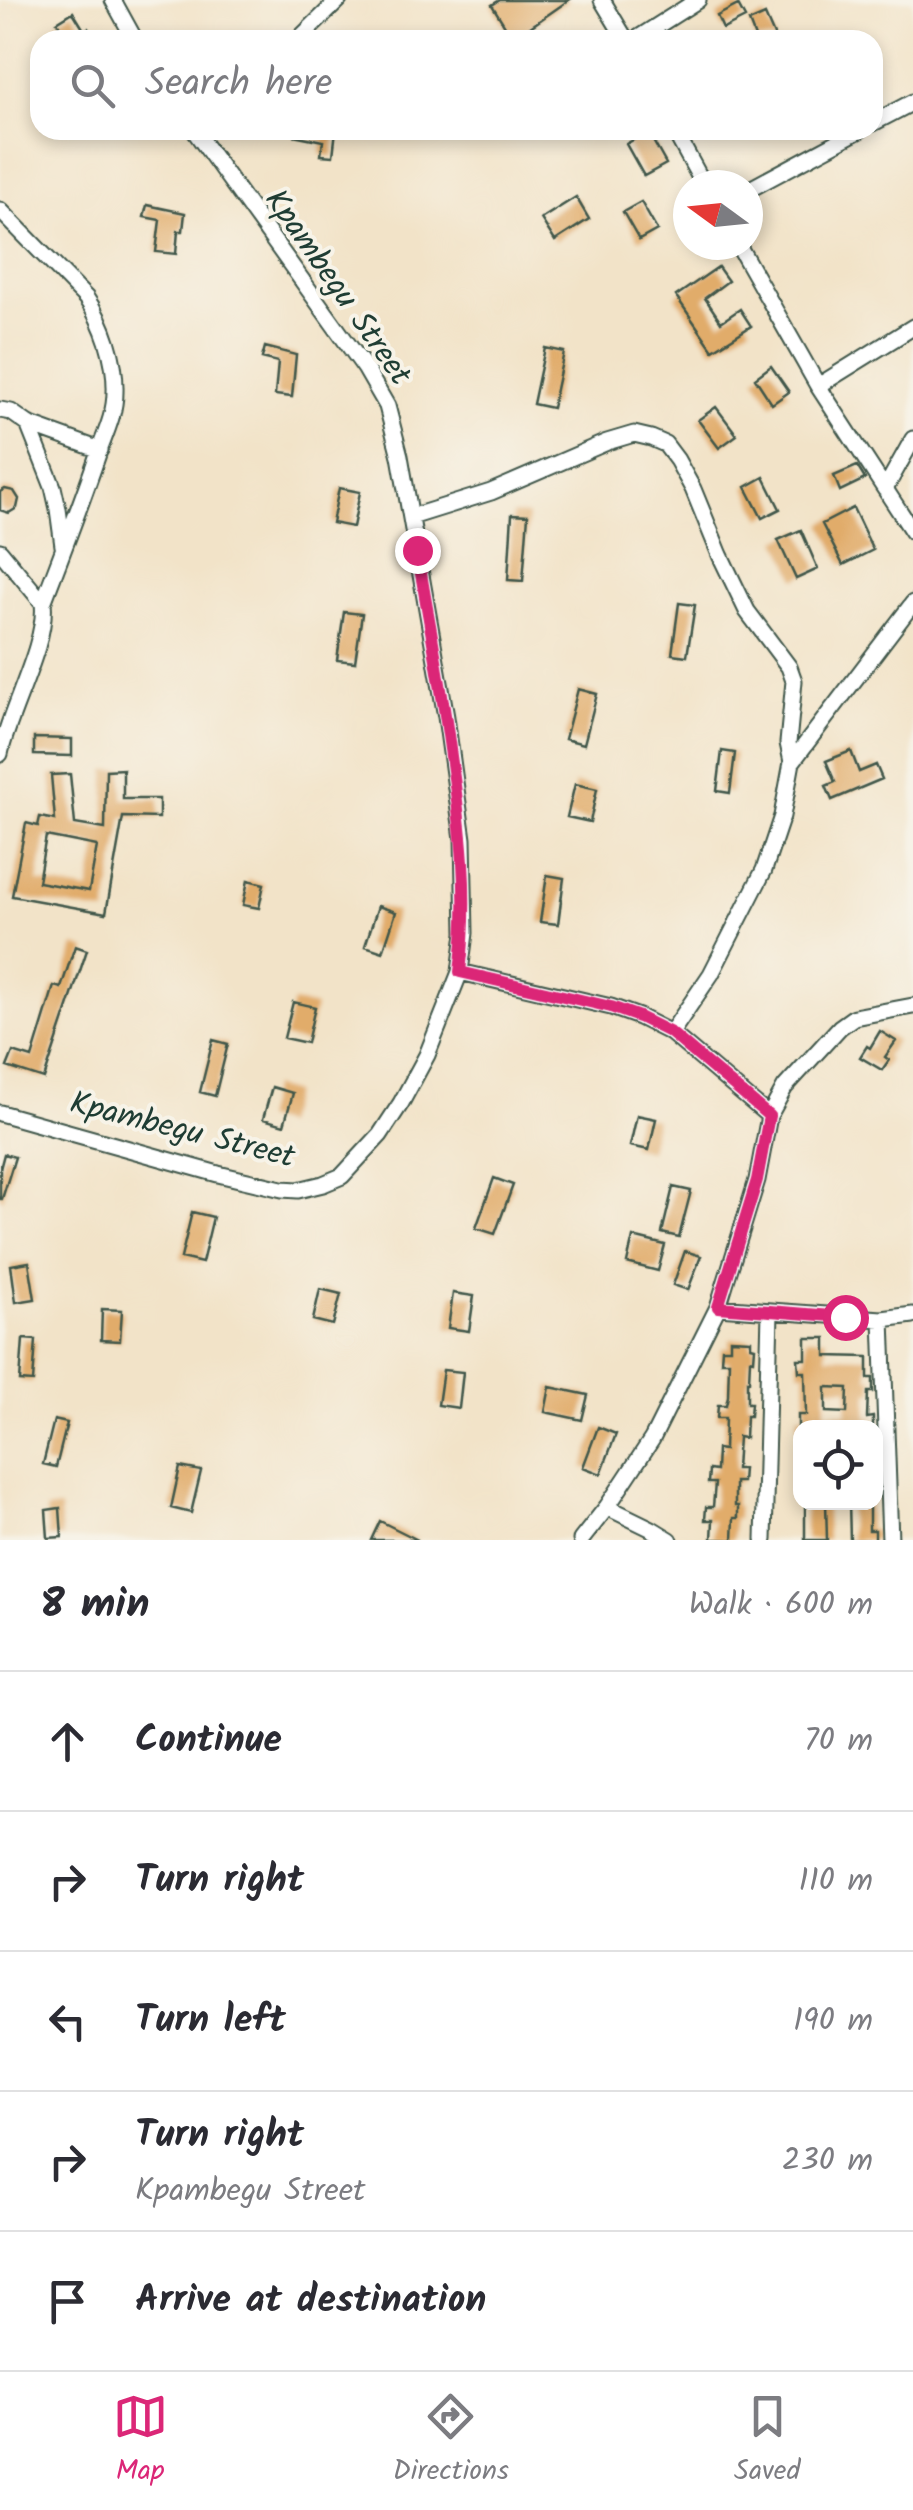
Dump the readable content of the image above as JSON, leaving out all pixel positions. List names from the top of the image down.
{
  "streets": {
    "street": ["Kpambegu Street"]
  },
  "north": "left",
  "page": {
    "search": "Search here",
    "heading": ["8 min", "Walk · 600 m"],
    "list": [
      ["Continue", "70 m"],
      ["Turn right", "110 m"],
      ["Turn left", "190 m"],
      ["Turn right", "Kpambegu Street", "230 m"],
      "Arrive at destination"
    ],
    "nav": ["Map", "Directions", "Saved"]
  }
}
